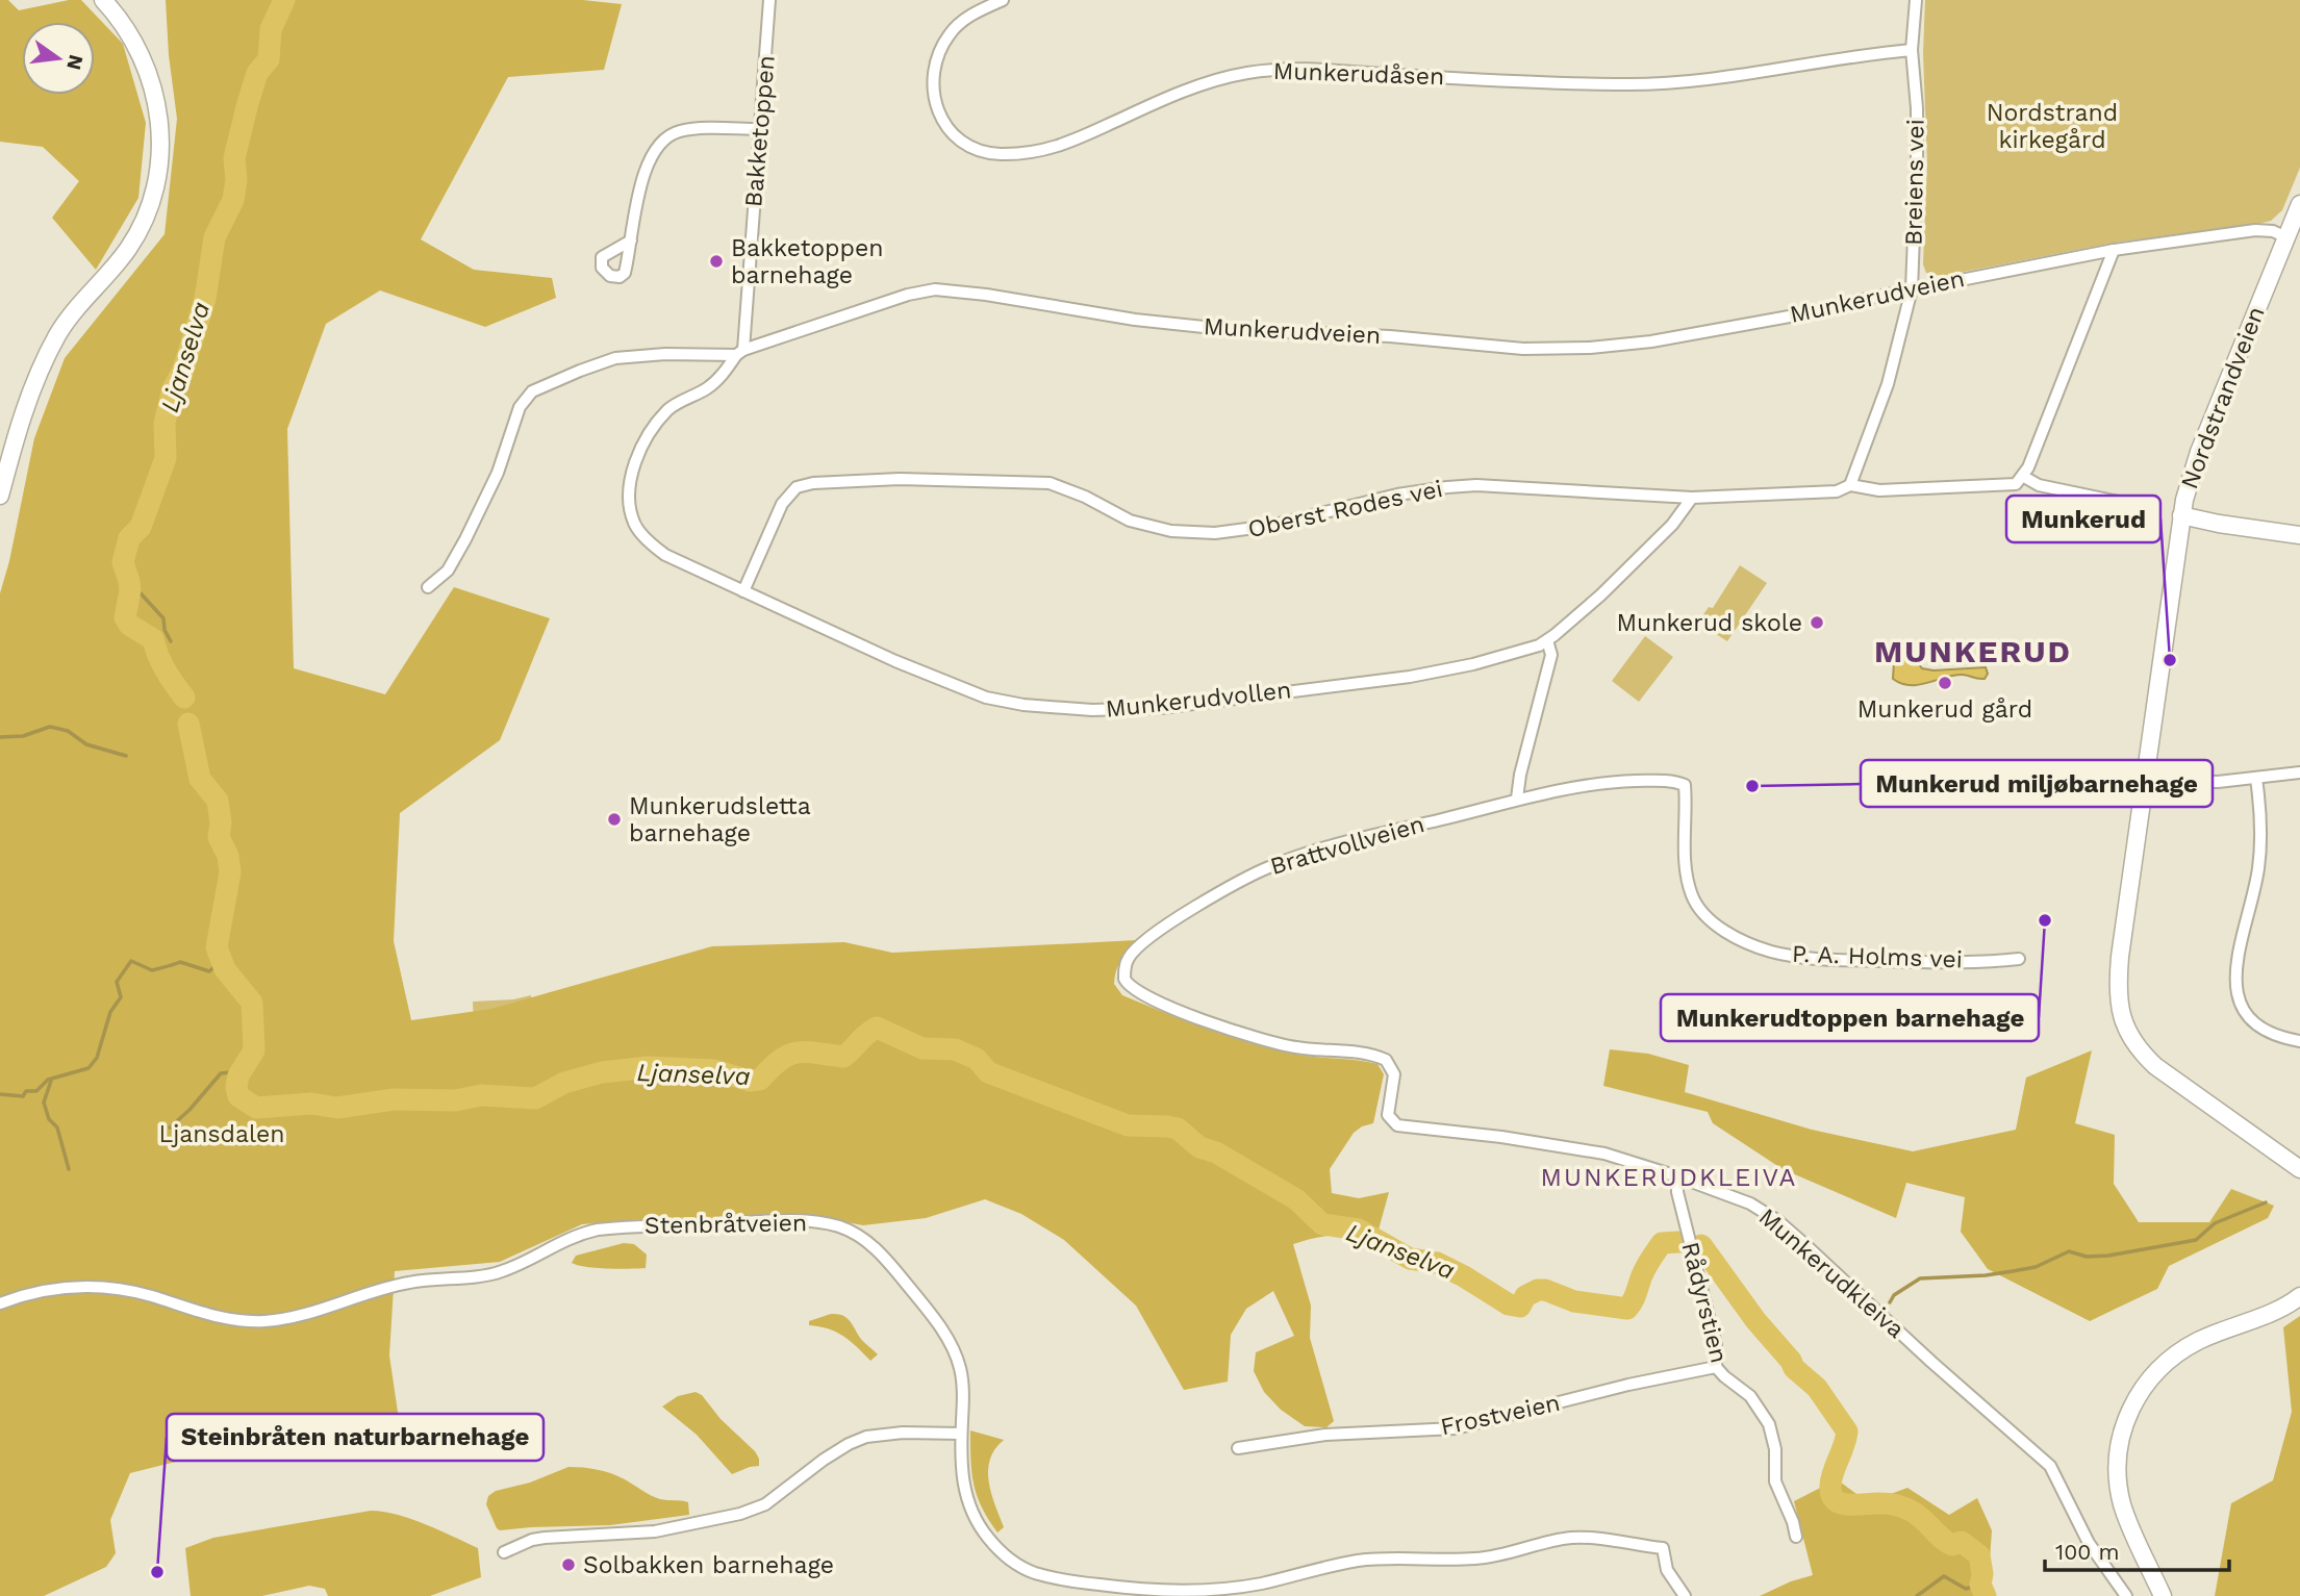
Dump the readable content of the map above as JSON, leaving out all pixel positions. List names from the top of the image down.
{
  "streets": {
    "main road": ["Nordstrandveien"],
    "street": [
      "Munkerudåsen",
      "Bakketoppen",
      "Breiens vei",
      "Munkerudveien",
      "Oberst Rodes vei",
      "Munkerudvollen",
      "Brattvollveien",
      "P. A. Holms vei",
      "Stenbråtveien",
      "Munkerudkleiva",
      "Rådyrstien",
      "Frostveien"
    ]
  },
  "crossings": [
    ["Munkerudåsen", "Breiens vei"],
    ["Bakketoppen", "Munkerudveien"],
    ["Bakketoppen", "Munkerudvollen"],
    ["Breiens vei", "Munkerudveien"],
    ["Breiens vei", "Oberst Rodes vei"],
    ["Munkerudveien", "Nordstrandveien"],
    ["Munkerudveien", "Munkerudvollen"],
    ["Oberst Rodes vei", "Munkerudvollen"],
    ["Brattvollveien", "P. A. Holms vei"],
    ["Brattvollveien", "Munkerudkleiva"],
    ["Munkerudkleiva", "Rådyrstien"],
    ["Rådyrstien", "Frostveien"]
  ],
  "districts": ["MUNKERUD", "MUNKERUDKLEIVA"],
  "water": ["Ljanselva"],
  "parks": ["Nordstrand kirkegård", "Ljansdalen"],
  "places": [
    "Bakketoppen barnehage",
    "Munkerud skole",
    "Munkerud",
    "Munkerud gård",
    "Munkerud miljøbarnehage",
    "Munkerudsletta barnehage",
    "Munkerudtoppen barnehage",
    "Solbakken barnehage",
    "Steinbråten naturbarnehage"
  ],
  "scale_bar": "100 m",
  "north": "right"
}
